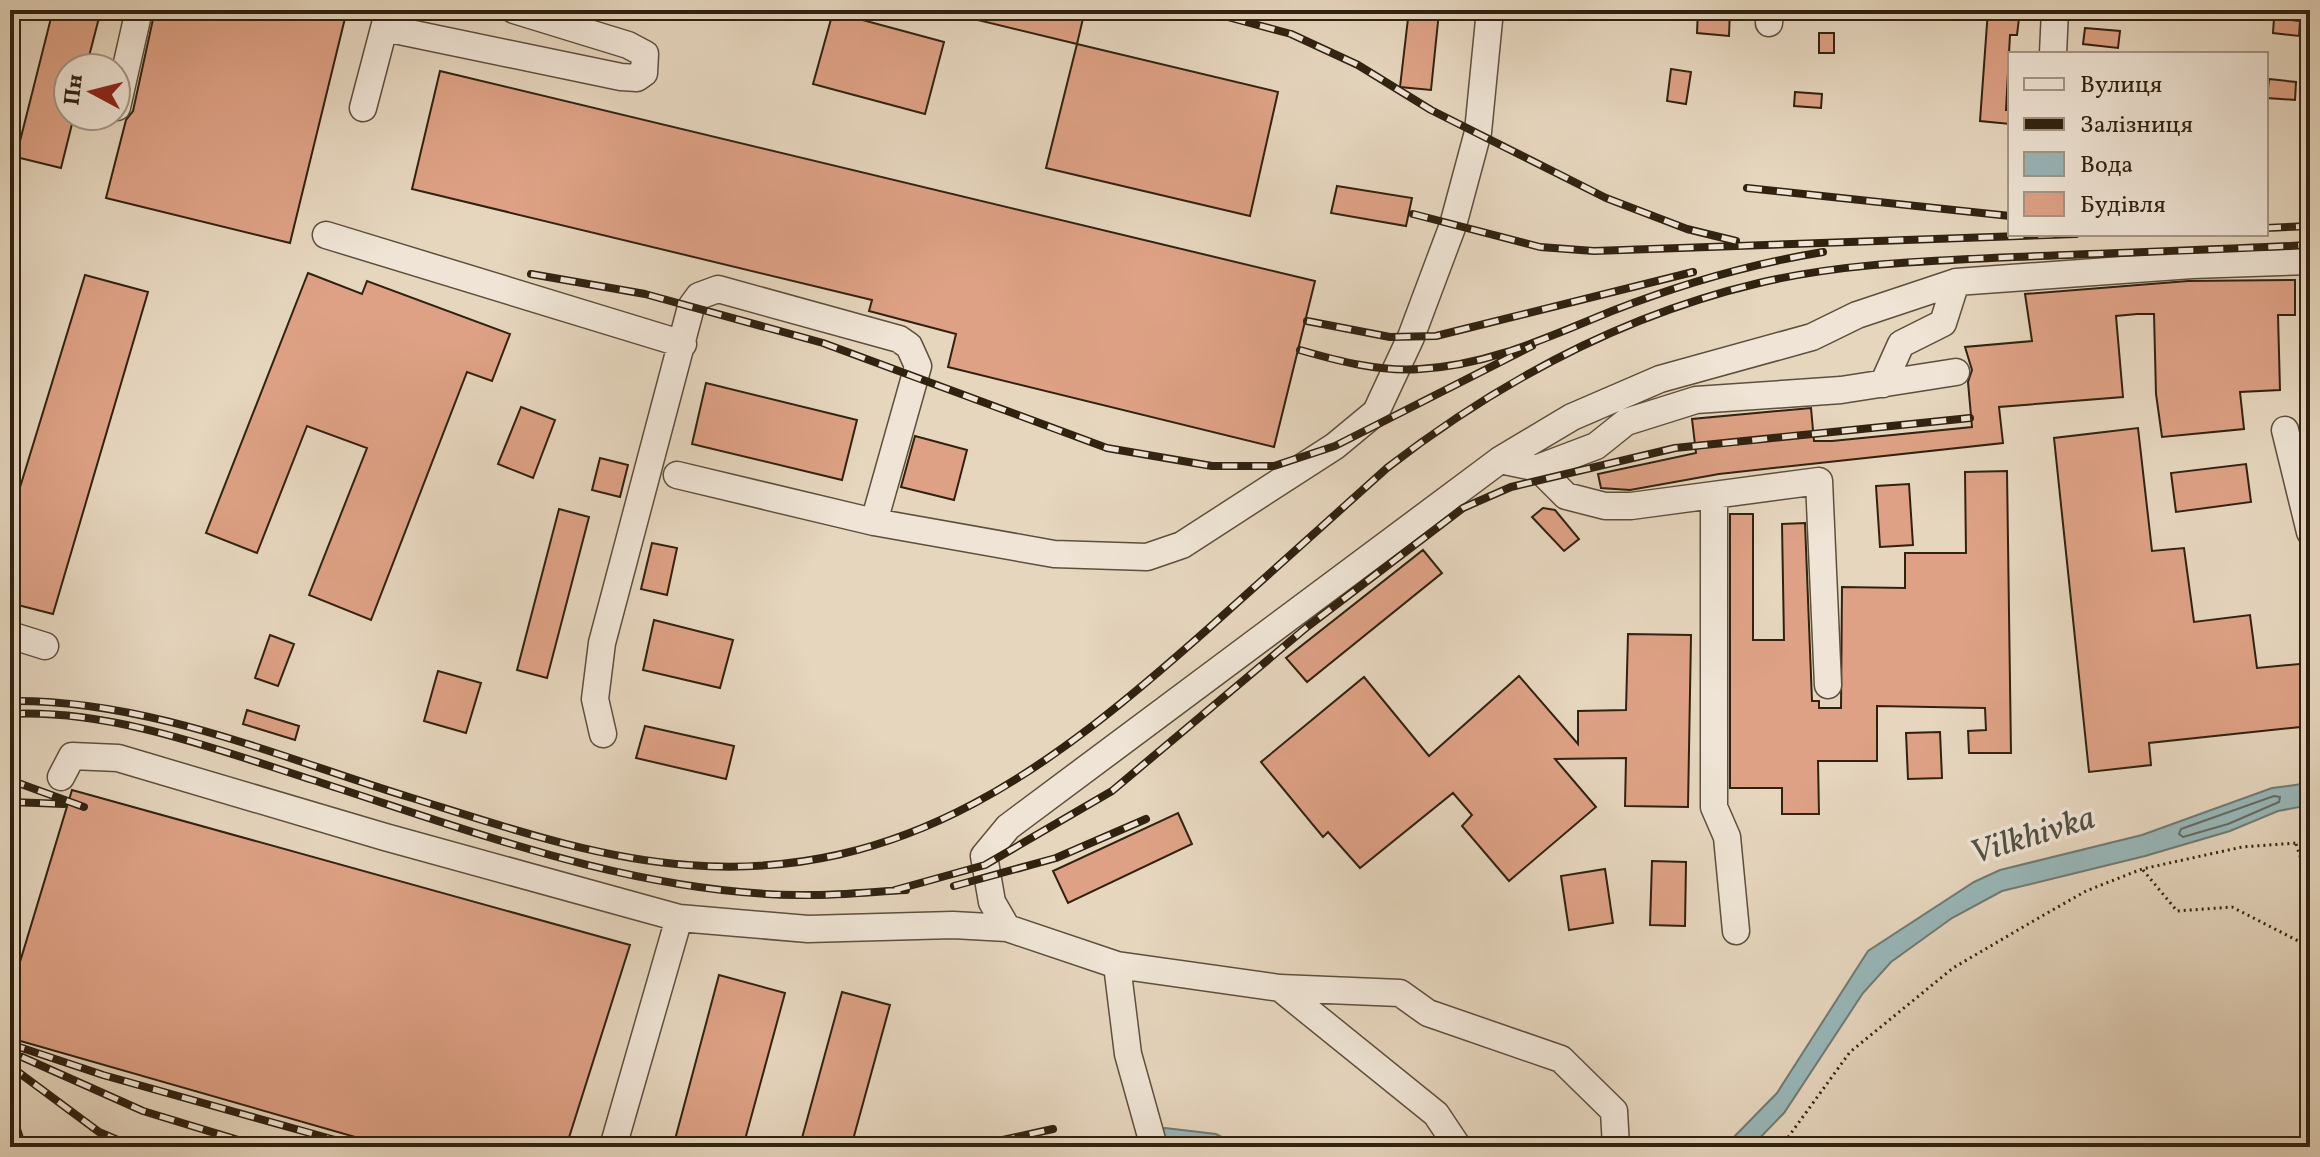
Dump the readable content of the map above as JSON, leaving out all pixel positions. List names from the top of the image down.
{
  "water": ["Vilkhivka"],
  "legend": [
    "Вулиця",
    "Залізниця",
    "Вода",
    "Будівля"
  ],
  "north": "left"
}
